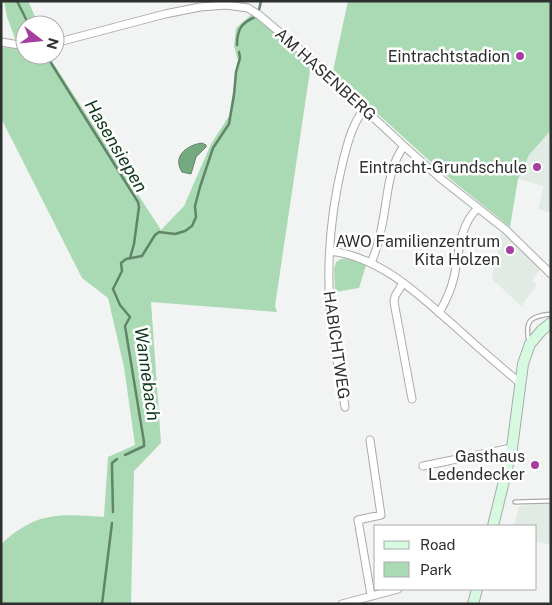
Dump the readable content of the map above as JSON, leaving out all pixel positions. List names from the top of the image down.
{
  "streets": {
    "street": ["AM HASENBERG", "HABICHTWEG"]
  },
  "crossings": [
    ["AM HASENBERG", "HABICHTWEG"]
  ],
  "water": ["Hasensiepen", "Wannebach"],
  "places": [
    "Eintrachtstadion",
    "Eintracht-Grundschule",
    "AWO Familienzentrum Kita Holzen",
    "Gasthaus Ledendecker"
  ],
  "legend": ["Road", "Park"],
  "north": "right"
}
